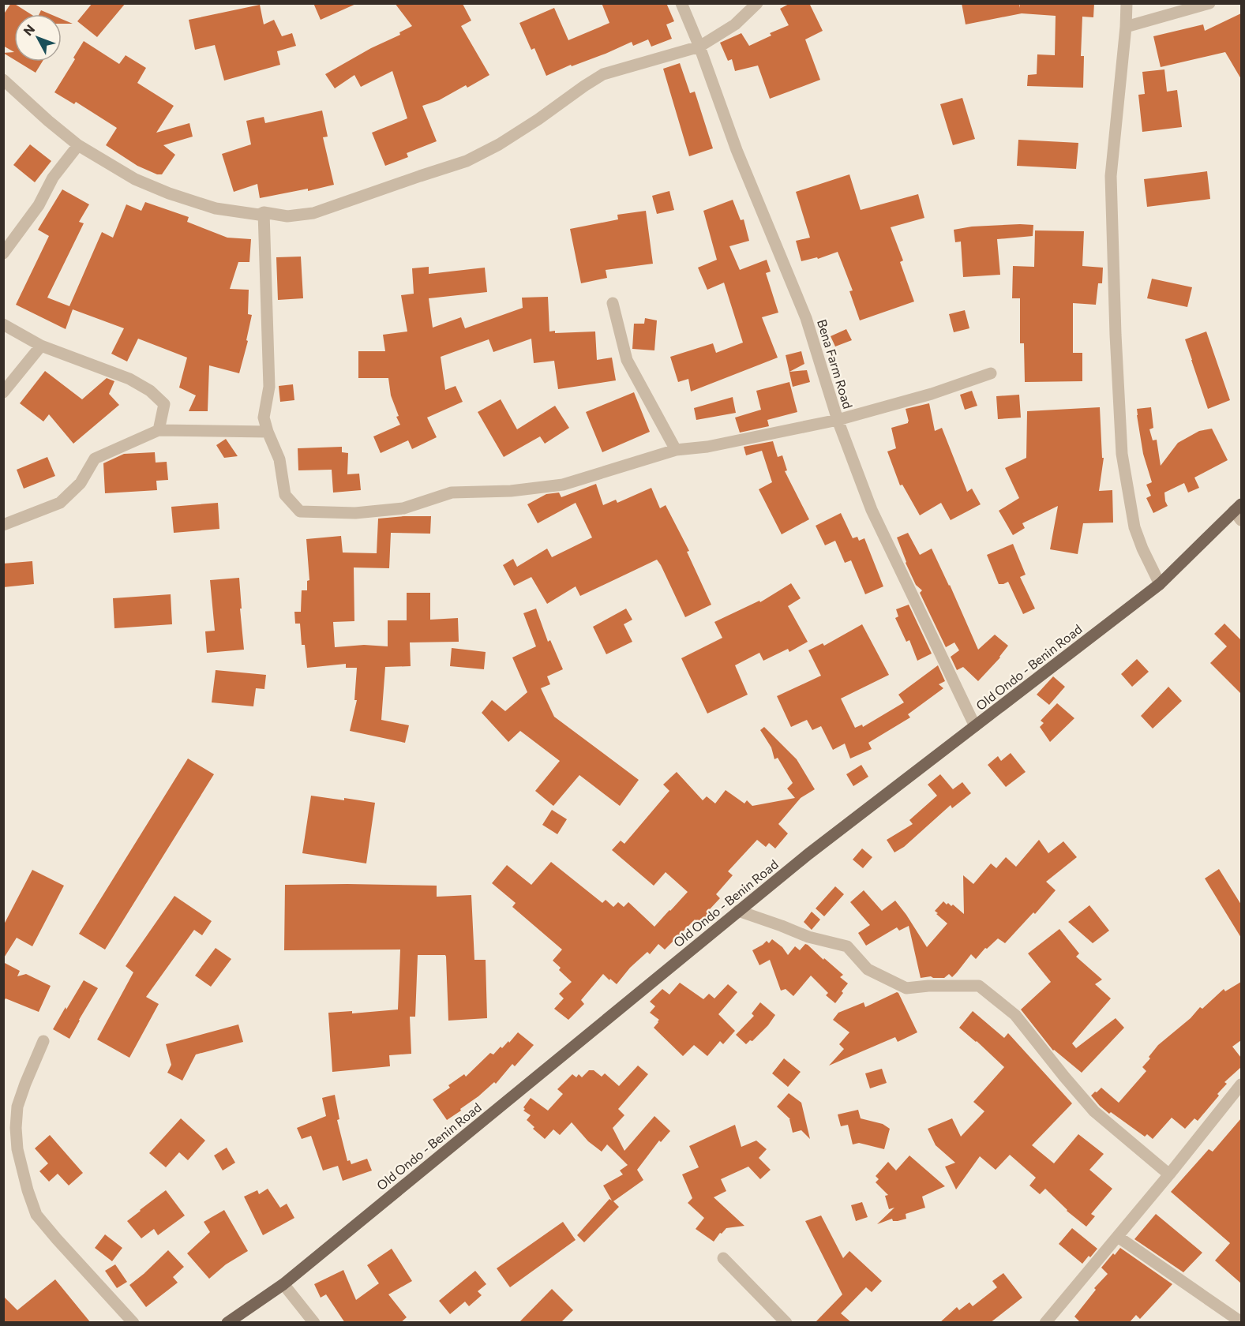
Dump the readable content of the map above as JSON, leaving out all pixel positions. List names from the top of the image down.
{
  "streets": {
    "main road": ["Old Ondo - Benin Road"],
    "street": ["Bena Farm Road"]
  },
  "crossings": [
    ["Bena Farm Road", "Old Ondo - Benin Road"]
  ],
  "north": "top left"
}
